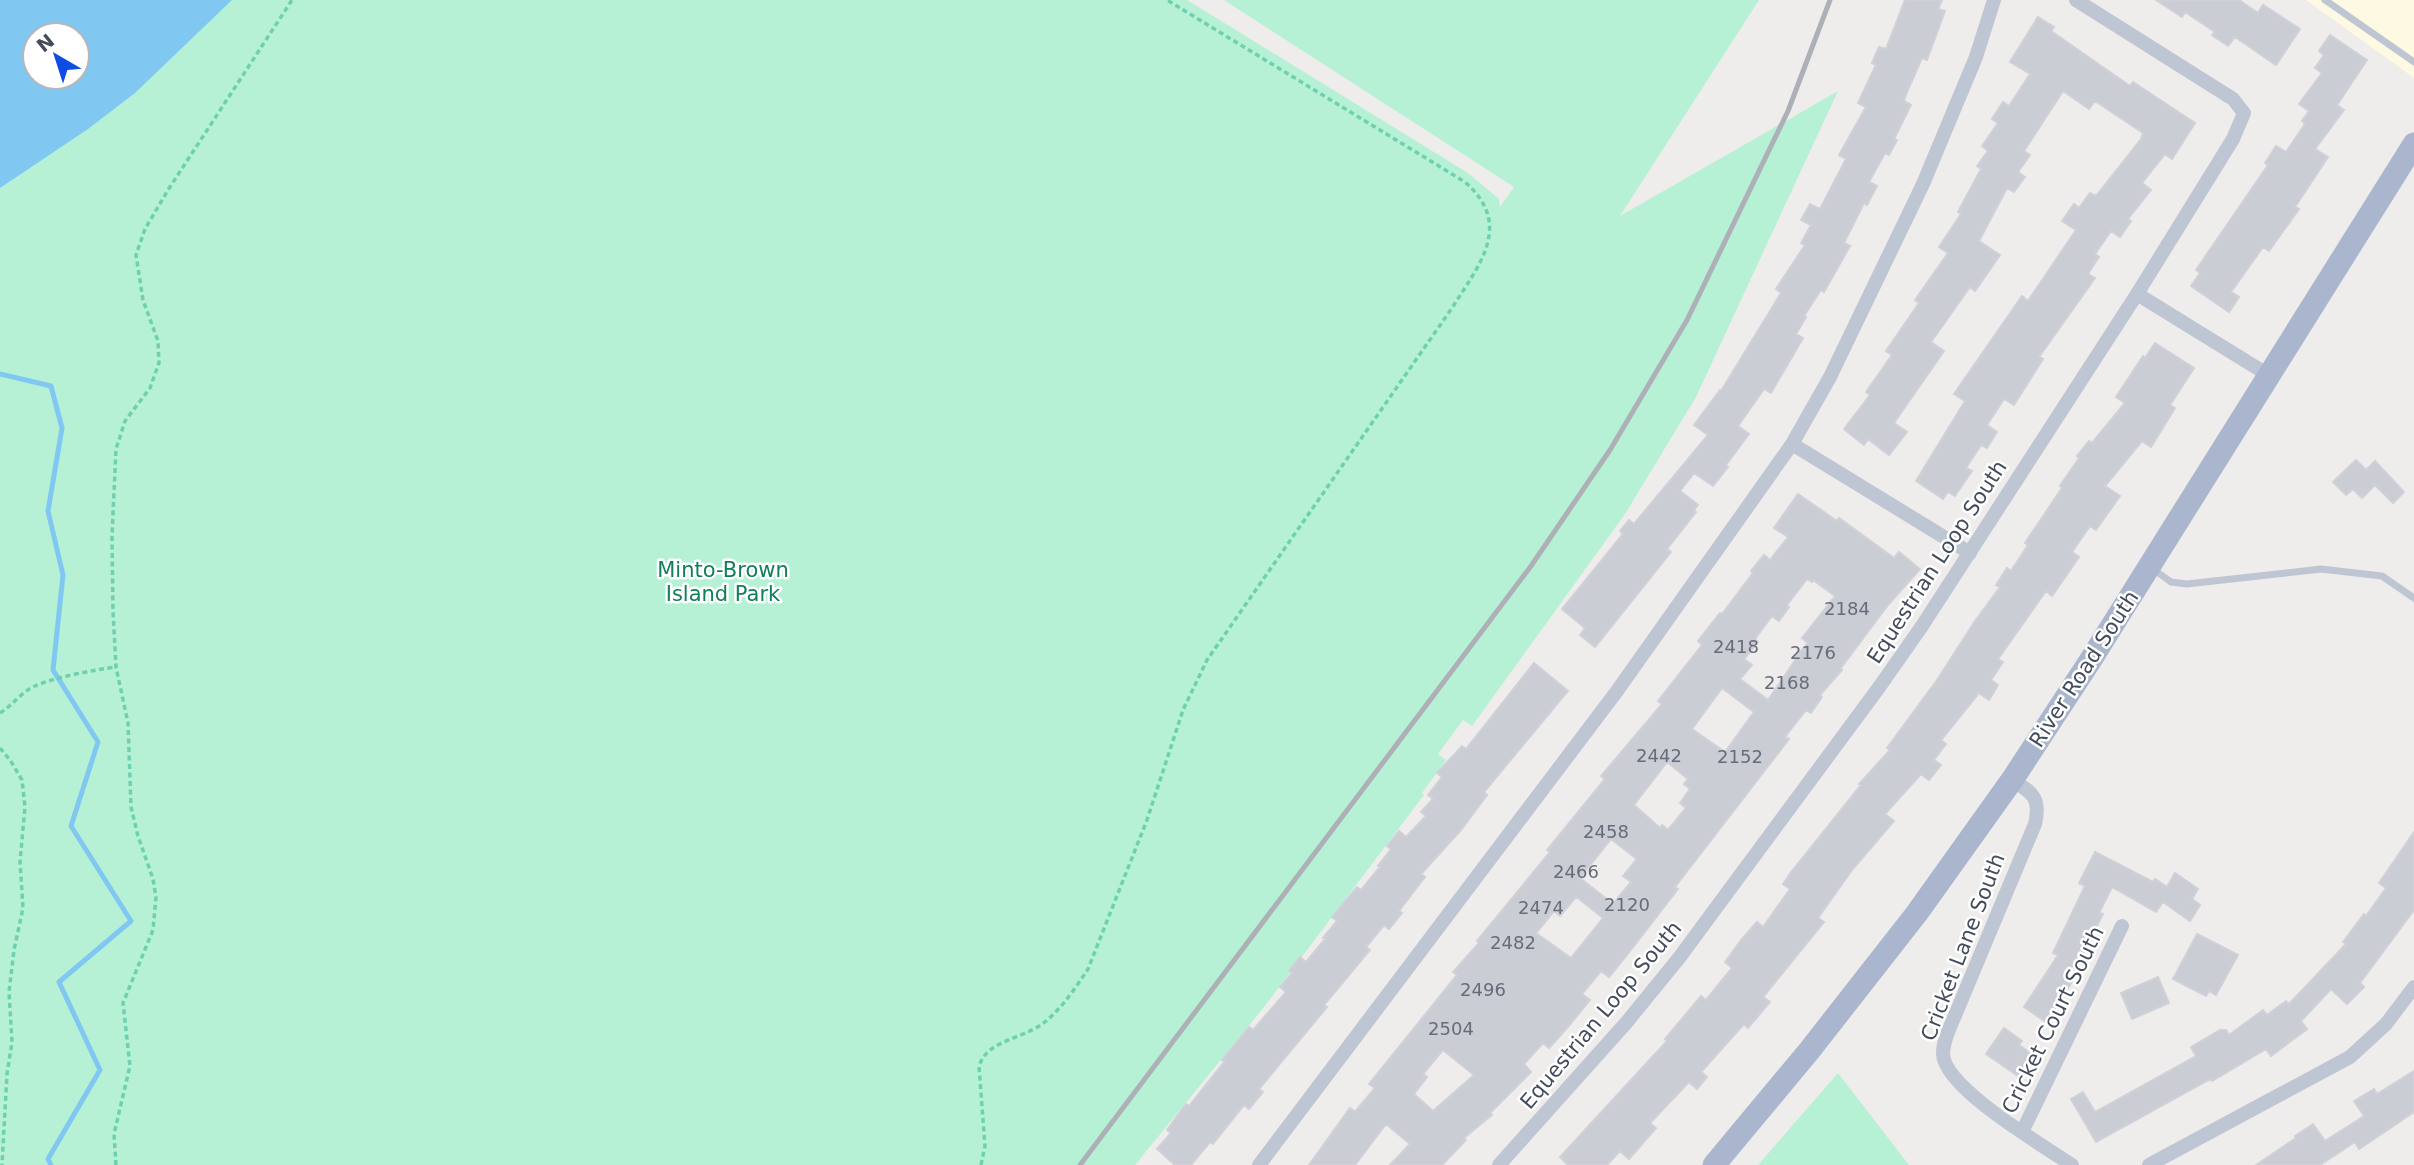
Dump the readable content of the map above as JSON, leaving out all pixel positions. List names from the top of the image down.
{
  "streets": {
    "main road": ["River Road South"],
    "street": ["Equestrian Loop South", "Cricket Lane South", "Cricket Court South"]
  },
  "crossings": [
    ["River Road South", "Cricket Lane South"],
    ["Cricket Lane South", "Cricket Court South"]
  ],
  "parks": ["Minto-Brown Island Park"],
  "house_numbers": [
    "2184",
    "2418",
    "2176",
    "2168",
    "2442",
    "2152",
    "2458",
    "2466",
    "2120",
    "2474",
    "2482",
    "2496",
    "2504"
  ],
  "north": "top left"
}
